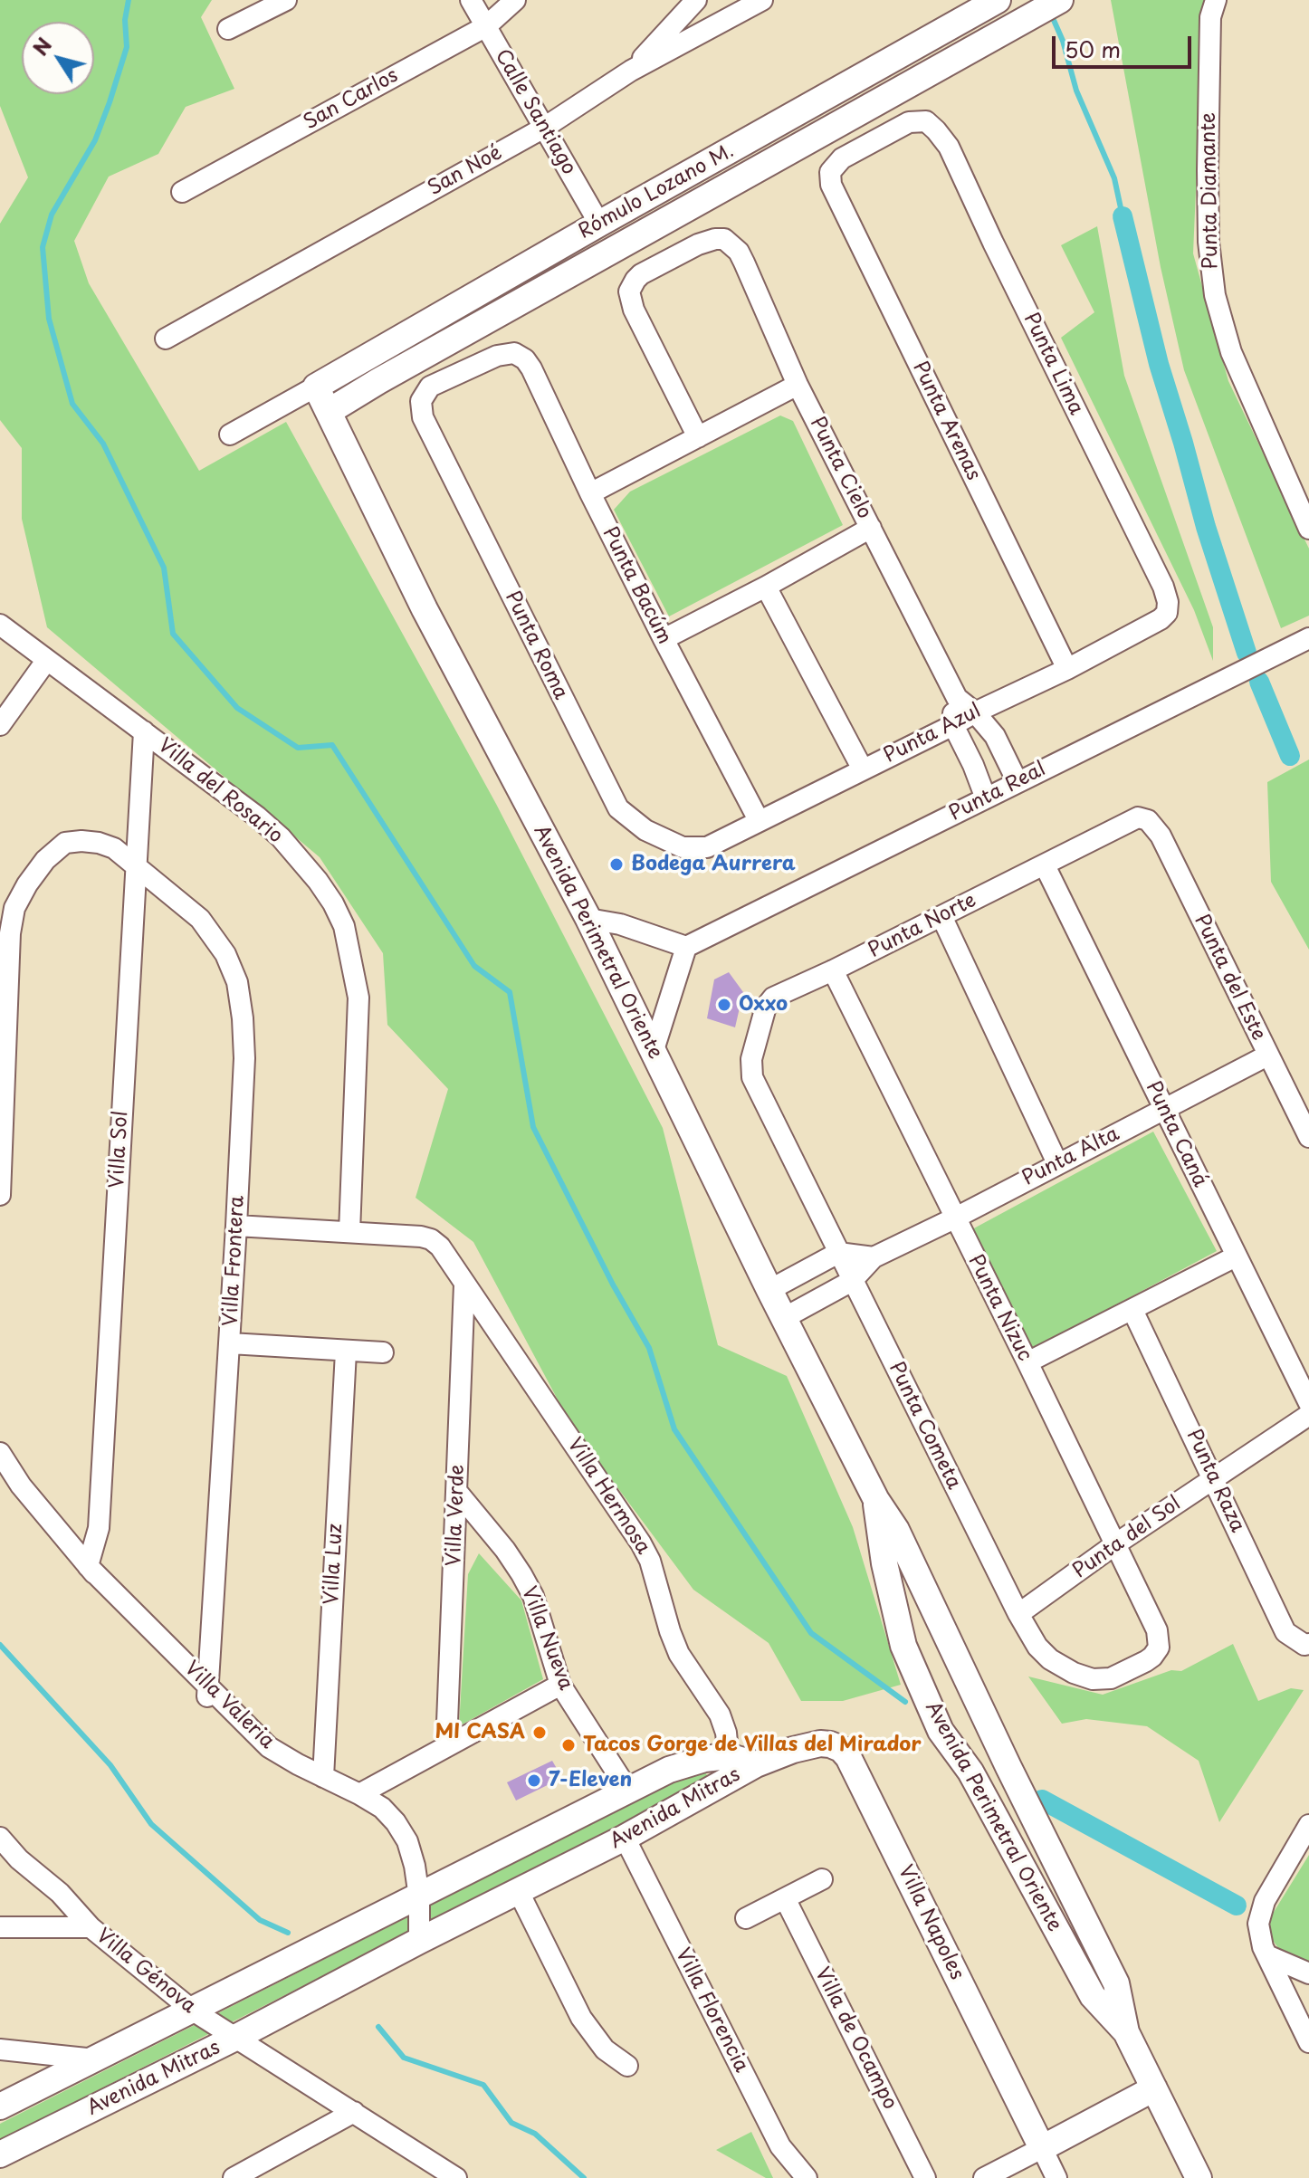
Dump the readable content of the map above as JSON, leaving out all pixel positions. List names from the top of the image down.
{
  "streets": {
    "street": [
      "San Carlos",
      "Calle Santiago",
      "San Noé",
      "Punta Diamante",
      "Rómulo Lozano M.",
      "Punta Lima",
      "Punta Arenas",
      "Punta Cielo",
      "Punta Bacúm",
      "Punta Roma",
      "Punta Azul",
      "Villa del Rosario",
      "Punta Real",
      "Punta Norte",
      "Avenida Perimetral Oriente",
      "Punta del Este",
      "Punta Caná",
      "Villa Sol",
      "Punta Alta",
      "Villa Frontera",
      "Punta Nizuc",
      "Punta Cometa",
      "Punta Raza",
      "Villa Hermosa",
      "Villa Verde",
      "Punta del Sol",
      "Villa Luz",
      "Villa Nueva",
      "Villa Valeria",
      "Avenida Mitras",
      "Villa Napoles",
      "Villa Génova",
      "Villa Florencia",
      "Villa de Ocampo"
    ]
  },
  "crossings": [
    ["San Carlos", "Calle Santiago"],
    ["Calle Santiago", "San Noé"],
    ["Calle Santiago", "Rómulo Lozano M."],
    ["Rómulo Lozano M.", "Avenida Perimetral Oriente"],
    ["Punta Lima", "Punta Arenas"],
    ["Punta Lima", "Punta Azul"],
    ["Punta Arenas", "Punta Azul"],
    ["Punta Cielo", "Punta Azul"],
    ["Punta Cielo", "Punta Real"],
    ["Punta Bacúm", "Punta Roma"],
    ["Punta Bacúm", "Punta Azul"],
    ["Punta Roma", "Punta Azul"],
    ["Villa del Rosario", "Villa Sol"],
    ["Villa del Rosario", "Villa Hermosa"],
    ["Punta Norte", "Punta del Este"],
    ["Punta Norte", "Punta Caná"],
    ["Punta Norte", "Punta Nizuc"],
    ["Punta Norte", "Punta Cometa"],
    ["Avenida Perimetral Oriente", "Punta Alta"],
    ["Punta del Este", "Punta Alta"],
    ["Punta Caná", "Punta Alta"],
    ["Villa Sol", "Villa Frontera"],
    ["Villa Sol", "Villa Valeria"],
    ["Punta Alta", "Punta Nizuc"],
    ["Punta Alta", "Punta Cometa"],
    ["Villa Frontera", "Villa Valeria"],
    ["Punta Nizuc", "Punta Cometa"],
    ["Punta Nizuc", "Punta del Sol"],
    ["Punta Cometa", "Punta del Sol"],
    ["Punta Raza", "Punta del Sol"],
    ["Villa Hermosa", "Villa Verde"],
    ["Villa Hermosa", "Avenida Mitras"],
    ["Villa Verde", "Villa Nueva"],
    ["Villa Luz", "Villa Valeria"],
    ["Villa Nueva", "Avenida Mitras"],
    ["Villa Valeria", "Avenida Mitras"],
    ["Avenida Mitras", "Villa Napoles"],
    ["Avenida Mitras", "Villa Génova"],
    ["Avenida Mitras", "Villa Florencia"]
  ],
  "places": [
    "Bodega Aurrera",
    "Oxxo",
    "MI CASA",
    "Tacos Gorge de Villas del Mirador",
    "7-Eleven"
  ],
  "scale_bar": "50 m",
  "north": "top left"
}
